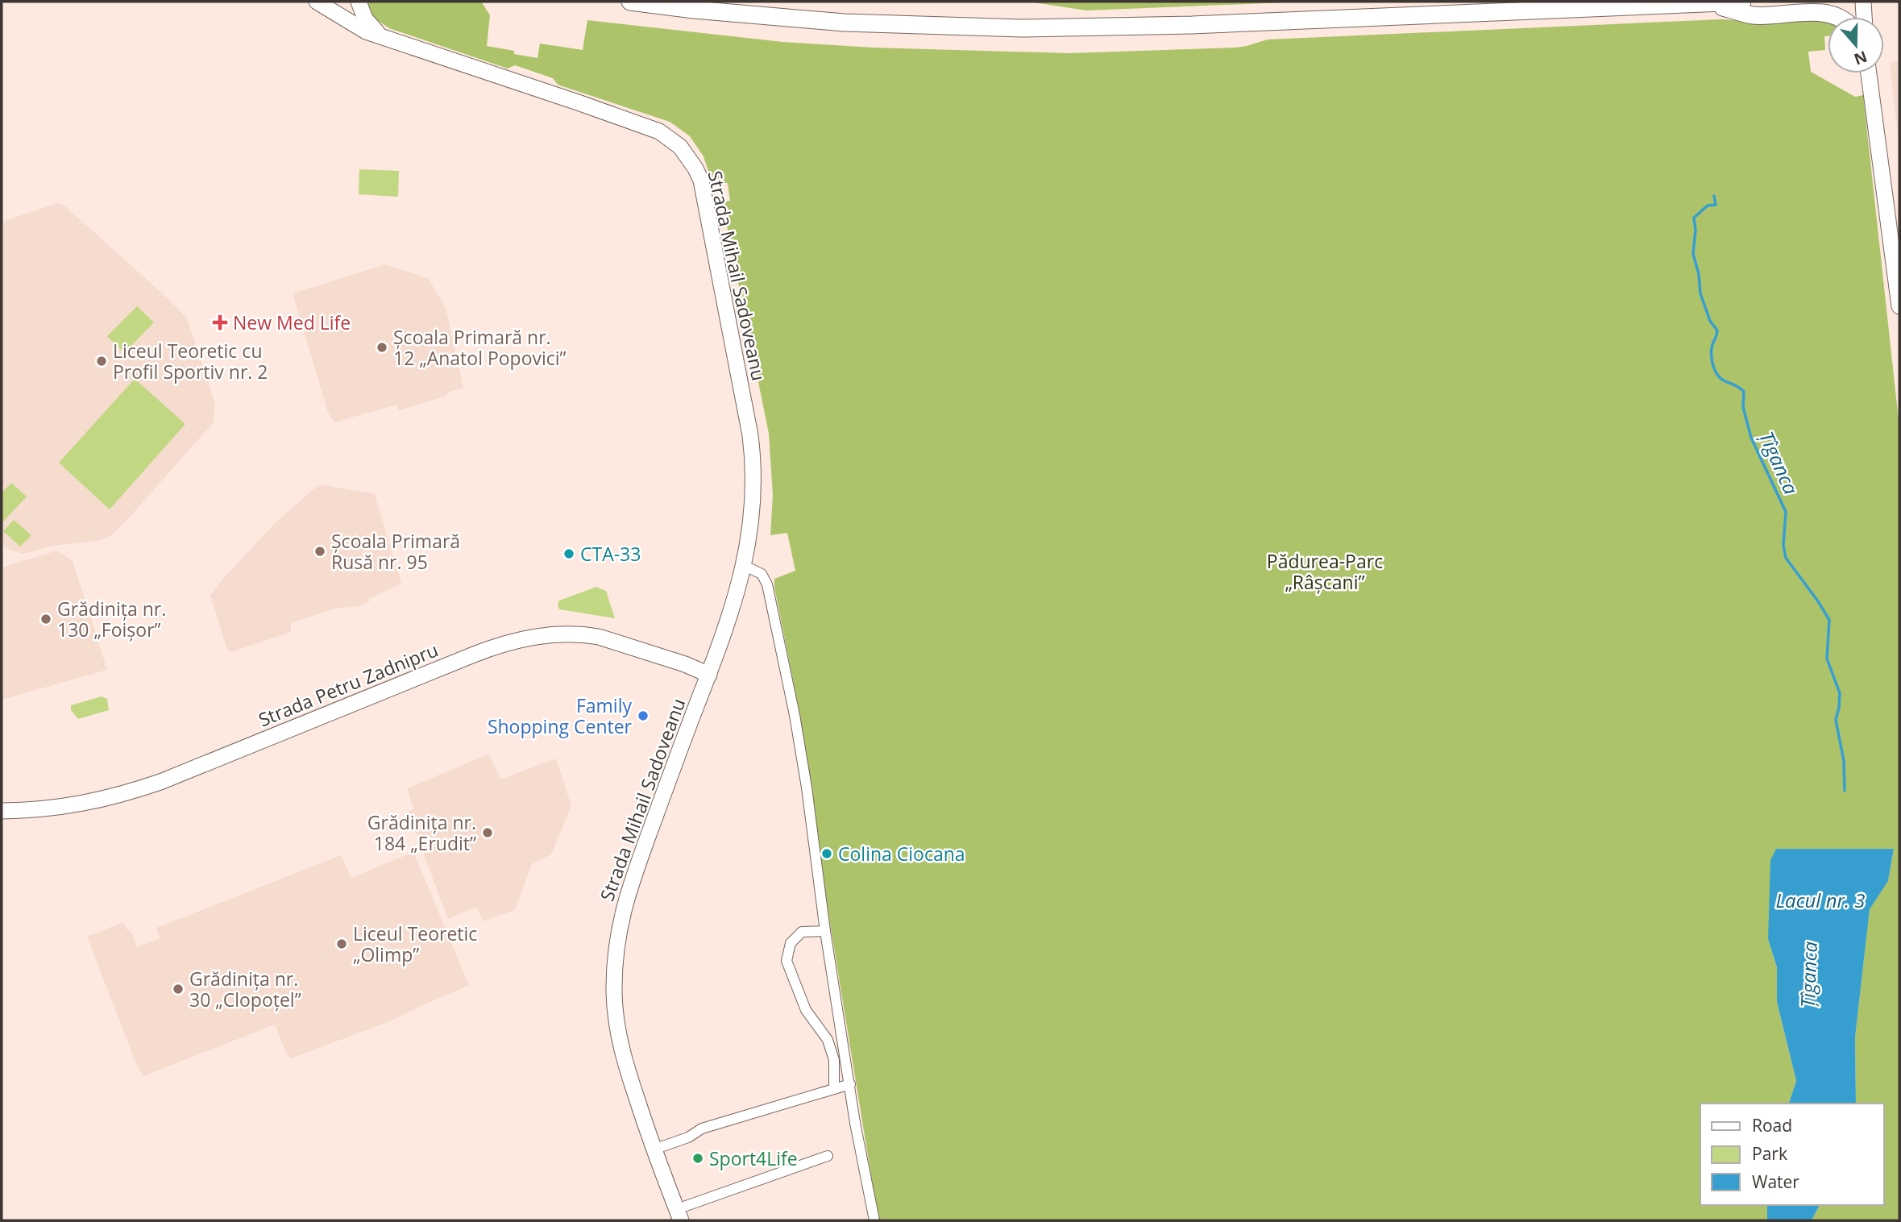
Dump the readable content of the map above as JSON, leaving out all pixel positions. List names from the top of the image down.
{
  "streets": {
    "main road": ["Strada Mihail Sadoveanu", "Strada Petru Zadnipru"]
  },
  "crossings": [
    ["Strada Mihail Sadoveanu", "Strada Petru Zadnipru"]
  ],
  "water": ["Țîganca", "Lacul nr. 3"],
  "parks": ["Pădurea-Parc „Râșcani”"],
  "places": {
    "health": ["New Med Life"],
    "other": [
      "Școala Primară nr. 12 „Anatol Popovici”",
      "Liceul Teoretic cu Profil Sportiv nr. 2",
      "Școala Primară Rusă nr. 95",
      "CTA-33",
      "Grădinița nr. 130 „Foișor”",
      "Family Shopping Center",
      "Grădinița nr. 184 „Erudit”",
      "Colina Ciocana",
      "Liceul Teoretic „Olimp”",
      "Grădinița nr. 30 „Clopoțel”",
      "Sport4Life"
    ]
  },
  "legend": ["Road", "Park", "Water"],
  "north": "bottom"
}
